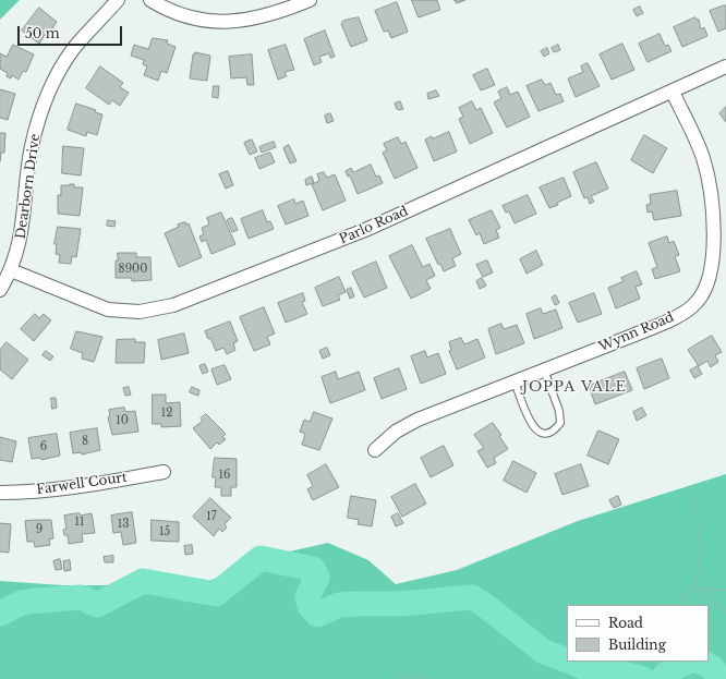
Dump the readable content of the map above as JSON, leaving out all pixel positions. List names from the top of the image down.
{
  "streets": {
    "street": [
      "Dearborn Drive",
      "Parlo Road",
      "Wynn Road",
      "Farwell Court"
    ]
  },
  "crossings": [
    ["Dearborn Drive", "Parlo Road"],
    ["Parlo Road", "Wynn Road"]
  ],
  "districts": ["JOPPA VALE"],
  "house_numbers": [
    "8900",
    "12",
    "10",
    "8",
    "6",
    "16",
    "17",
    "11",
    "13",
    "9",
    "15"
  ],
  "legend": ["Road", "Building"],
  "scale_bar": "50 m"
}
